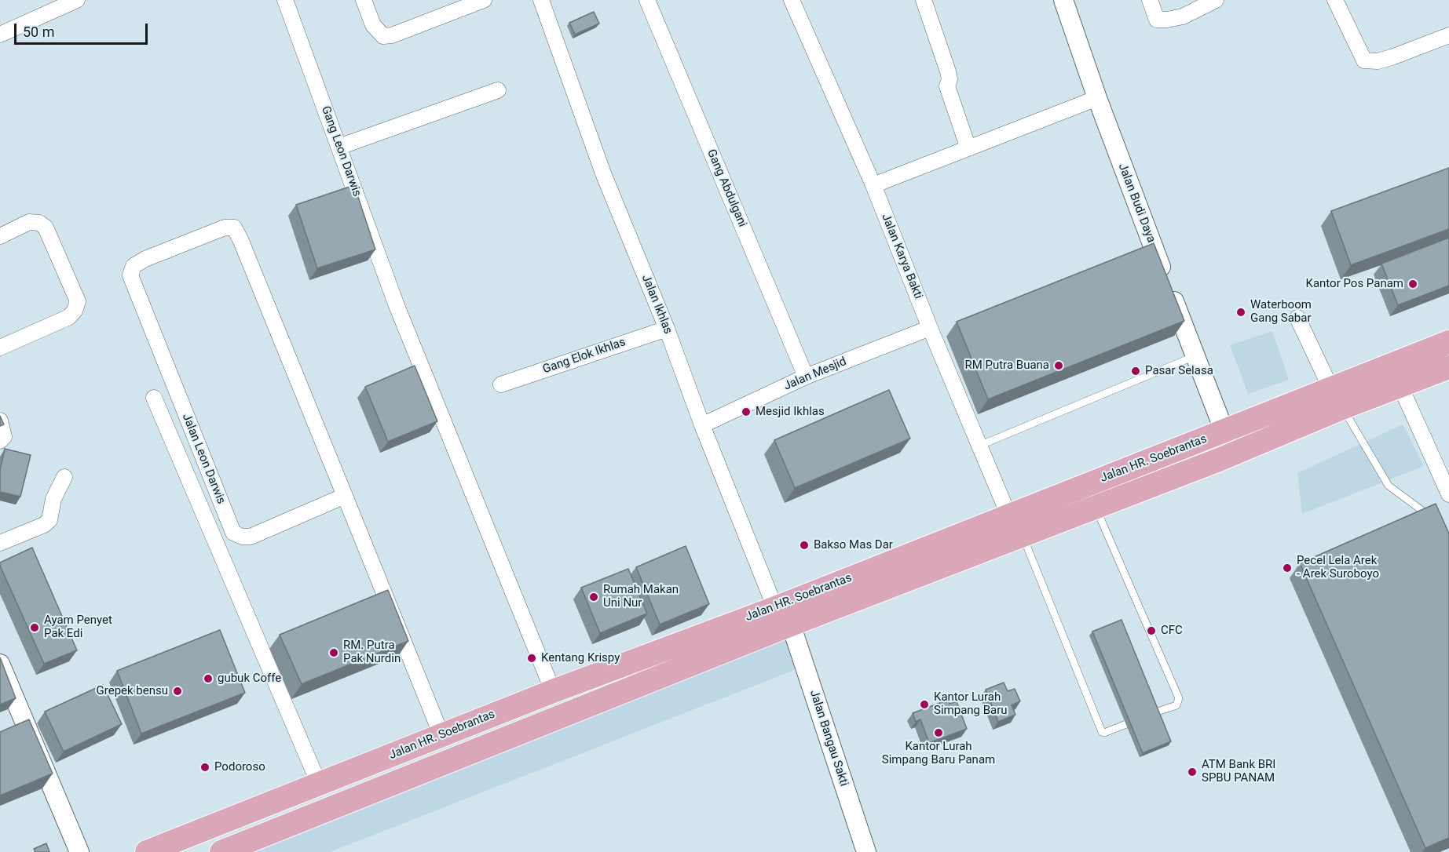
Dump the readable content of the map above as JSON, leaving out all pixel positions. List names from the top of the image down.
{
  "streets": {
    "main road": ["Jalan HR. Soebrantas"],
    "street": [
      "Gang Leon Darwis",
      "Gang Abdulgani",
      "Jalan Budi Daya",
      "Jalan Karya Bakti",
      "Jalan Ikhlas",
      "Gang Elok Ikhlas",
      "Jalan Mesjid",
      "Jalan Leon Darwis",
      "Jalan Bangau Sakti"
    ]
  },
  "crossings": [
    ["Gang Leon Darwis", "Jalan HR. Soebrantas"],
    ["Gang Abdulgani", "Jalan Mesjid"],
    ["Jalan Budi Daya", "Jalan HR. Soebrantas"],
    ["Jalan Karya Bakti", "Jalan Mesjid"],
    ["Jalan Karya Bakti", "Jalan HR. Soebrantas"],
    ["Jalan Ikhlas", "Gang Elok Ikhlas"],
    ["Jalan Ikhlas", "Jalan Mesjid"],
    ["Jalan Ikhlas", "Jalan HR. Soebrantas"],
    ["Jalan HR. Soebrantas", "Jalan Bangau Sakti"]
  ],
  "places": [
    "Kantor Pos Panam",
    "Waterboom Gang Sabar",
    "RM Putra Buana",
    "Pasar Selasa",
    "Mesjid Ikhlas",
    "Bakso Mas Dar",
    "Pecel Lela Arek - Arek Suroboyo",
    "Rumah Makan Uni Nur",
    "Ayam Penyet Pak Edi",
    "CFC",
    "RM. Putra Pak Nurdin",
    "Kentang Krispy",
    "gubuk Coffe",
    "Grepek bensu",
    "Kantor Lurah Simpang Baru",
    "Kantor Lurah Simpang Baru Panam",
    "Podoroso",
    "ATM Bank BRI SPBU PANAM"
  ],
  "scale_bar": "50 m"
}
